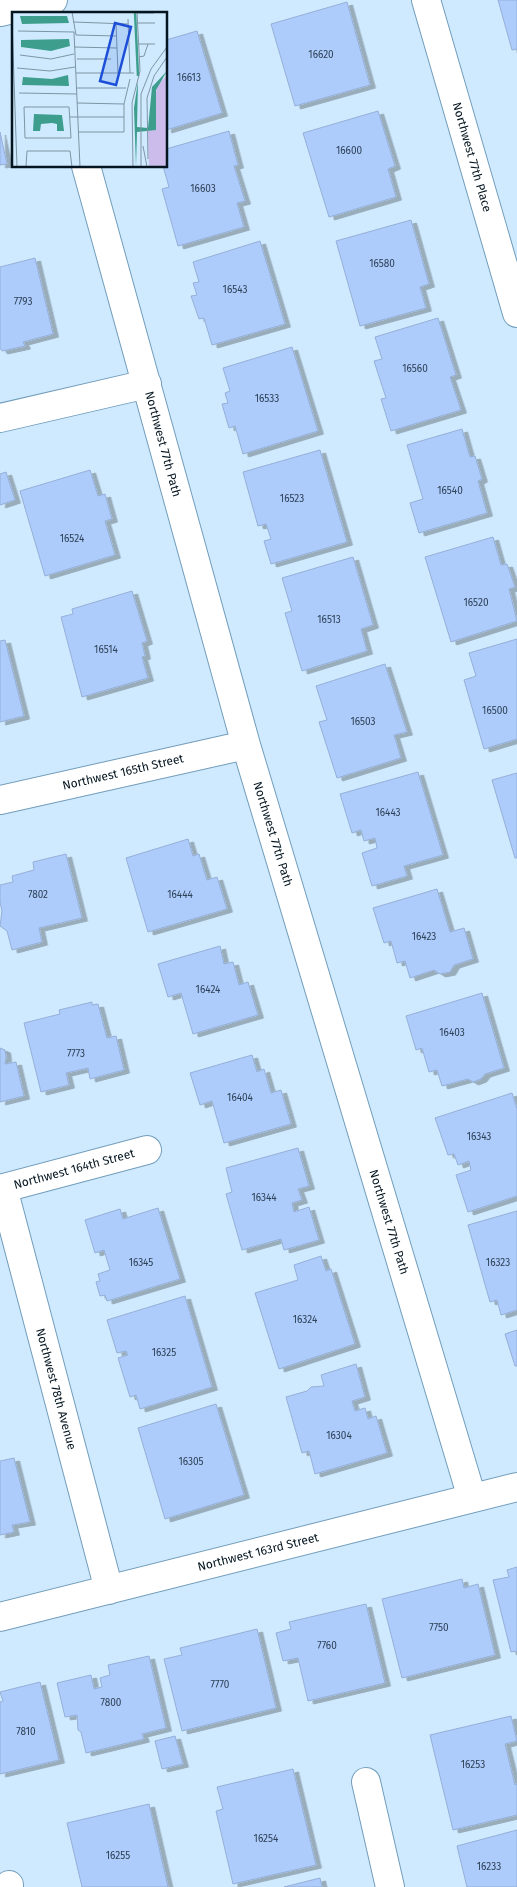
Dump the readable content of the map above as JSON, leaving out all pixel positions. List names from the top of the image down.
{
  "streets": {
    "street": [
      "Northwest 77th Place",
      "Northwest 77th Path",
      "Northwest 165th Street",
      "Northwest 164th Street",
      "Northwest 78th Avenue",
      "Northwest 163rd Street"
    ]
  },
  "crossings": [
    ["Northwest 77th Path", "Northwest 165th Street"],
    ["Northwest 77th Path", "Northwest 163rd Street"],
    ["Northwest 164th Street", "Northwest 78th Avenue"],
    ["Northwest 78th Avenue", "Northwest 163rd Street"]
  ],
  "house_numbers": [
    "16620",
    "16613",
    "16600",
    "16603",
    "16580",
    "16543",
    "7793",
    "16560",
    "16533",
    "16540",
    "16523",
    "16524",
    "16520",
    "16513",
    "16514",
    "16500",
    "16503",
    "16443",
    "7802",
    "16444",
    "16423",
    "16424",
    "16403",
    "7773",
    "16404",
    "16343",
    "16344",
    "16345",
    "16323",
    "16324",
    "16325",
    "16304",
    "16305",
    "7750",
    "7760",
    "7770",
    "7800",
    "7810",
    "16253",
    "16254",
    "16255",
    "16233"
  ]
}
